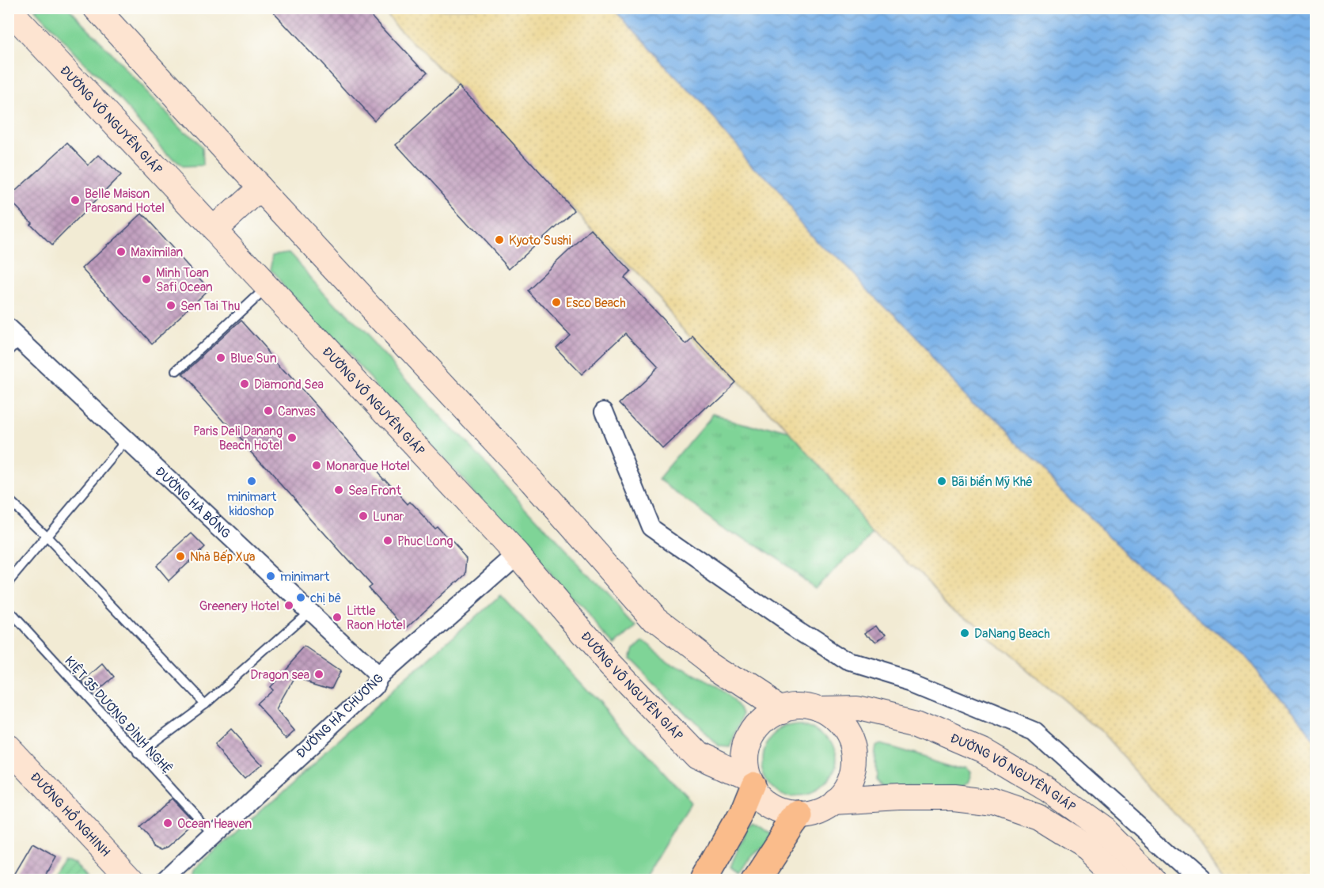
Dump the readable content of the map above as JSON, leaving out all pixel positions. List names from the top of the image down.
{
  "streets": {
    "main road": ["ĐƯỜNG VÕ NGUYÊN GIÁP", "ĐƯỜNG HỒ NGHINH"],
    "street": ["ĐƯỜNG HÀ BỔNG", "ĐƯỜNG HÀ CHƯƠNG"],
    "lane": ["KIỆT 35 DƯƠNG ĐÌNH NGHỆ"]
  },
  "crossings": [
    ["ĐƯỜNG VÕ NGUYÊN GIÁP", "ĐƯỜNG HÀ CHƯƠNG"],
    ["ĐƯỜNG HÀ BỔNG", "ĐƯỜNG HÀ CHƯƠNG"],
    ["KIỆT 35 DƯƠNG ĐÌNH NGHỆ", "ĐƯỜNG HÀ CHƯƠNG"]
  ],
  "places": [
    "Belle Maison Parosand Hotel",
    "Kyoto Sushi",
    "Maximilan",
    "Minh Toan Safi Ocean",
    "Esco Beach",
    "Sen Tai Thu",
    "Blue Sun",
    "Diamond Sea",
    "Canvas",
    "Paris Deli Danang Beach Hotel",
    "Monarque Hotel",
    "minimart kidoshop",
    "Bãi biển Mỹ Khê",
    "Sea Front",
    "Lunar",
    "Phuc Long",
    "Nhà Bếp Xưa",
    "minimart",
    "chị bê",
    "Greenery Hotel",
    "Little Raon Hotel",
    "DaNang Beach",
    "Dragon sea",
    "Ocean Heaven"
  ]
}
